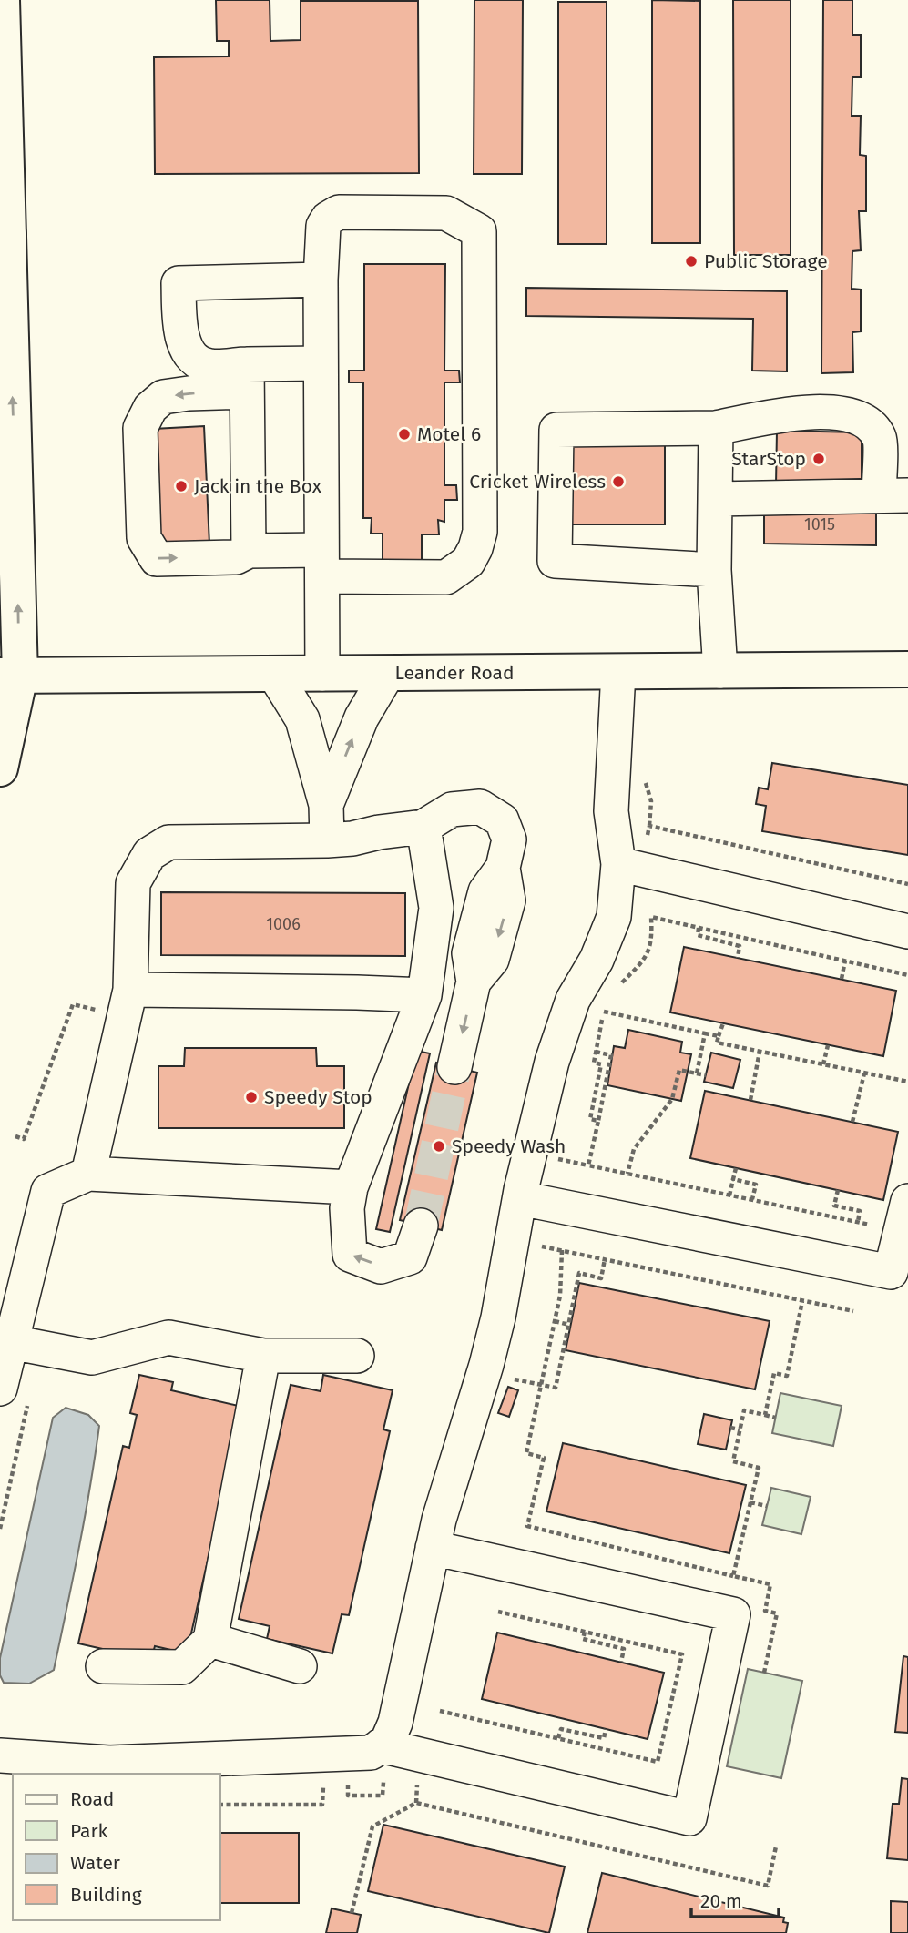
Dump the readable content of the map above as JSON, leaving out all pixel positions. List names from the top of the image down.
{
  "streets": {
    "main road": ["Leander Road"]
  },
  "places": [
    "Public Storage",
    "Motel 6",
    "StarStop",
    "Cricket Wireless",
    "Jack in the Box",
    "Speedy Stop",
    "Speedy Wash"
  ],
  "house_numbers": ["1015", "1006"],
  "legend": [
    "Road",
    "Park",
    "Water",
    "Building"
  ],
  "scale_bar": "20 m"
}
